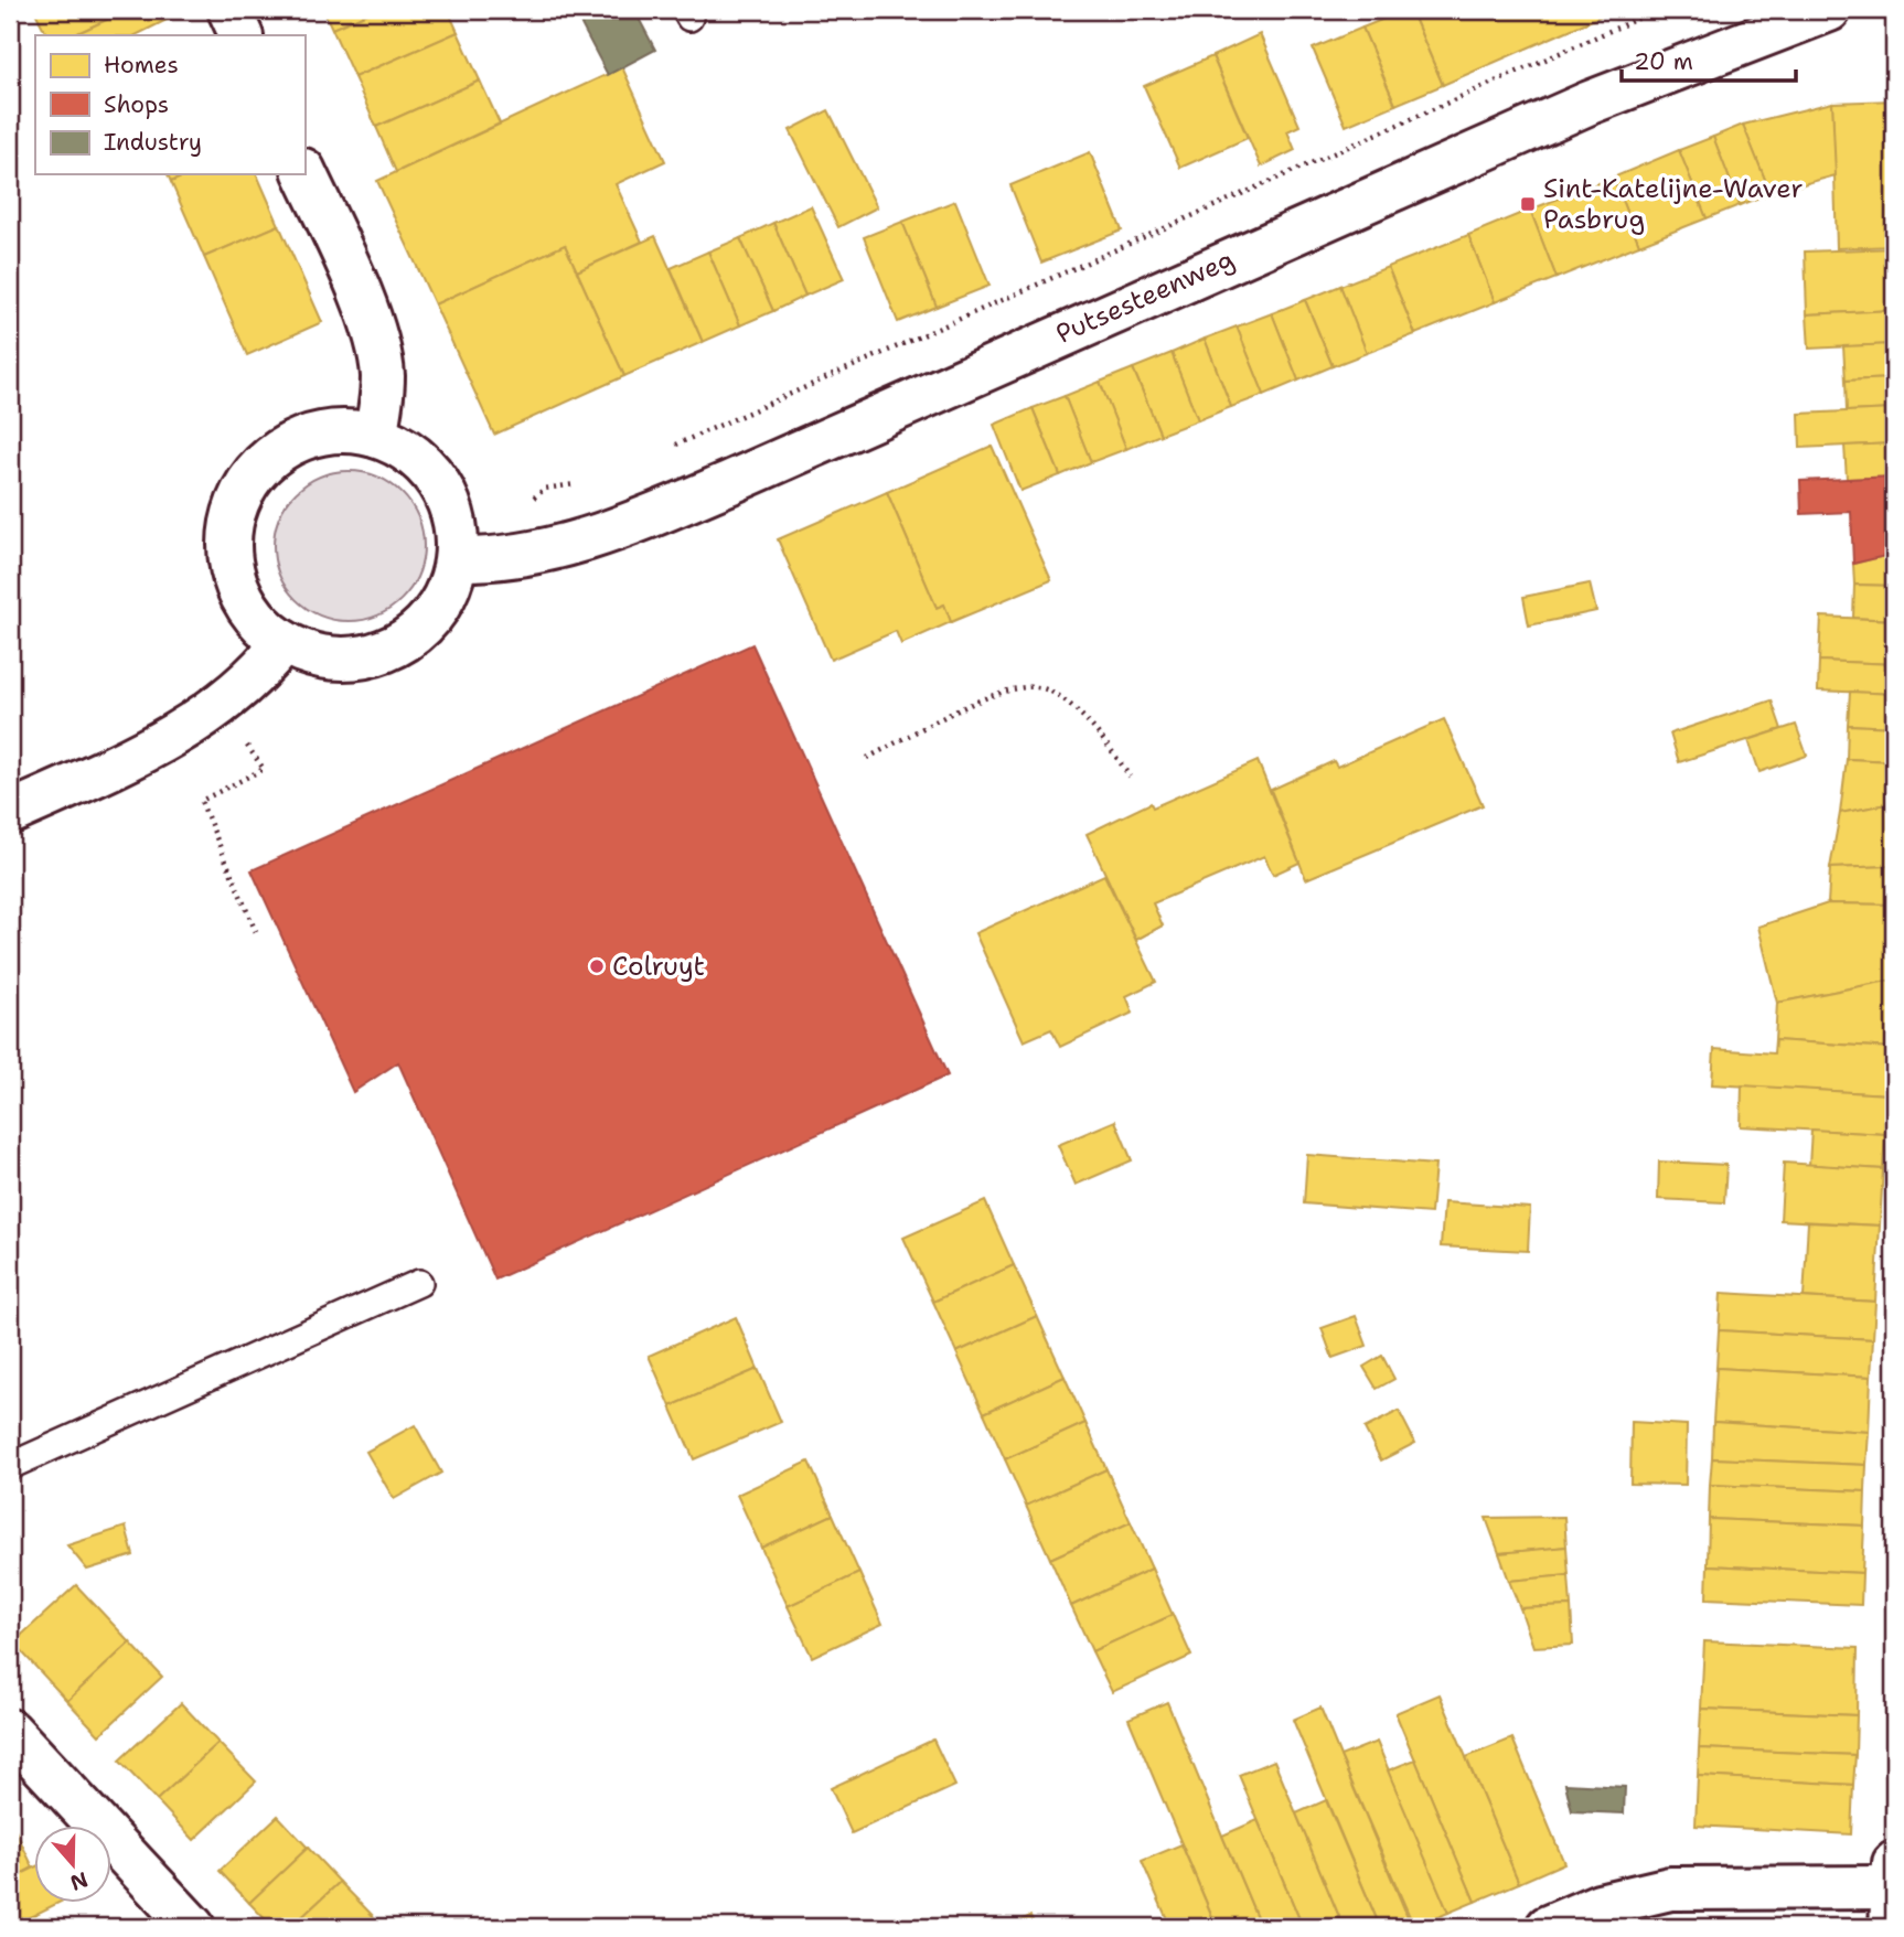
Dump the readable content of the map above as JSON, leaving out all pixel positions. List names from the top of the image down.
{
  "streets": {
    "main road": ["Putsesteenweg"]
  },
  "places": {
    "transit": ["Sint-Katelijne-Waver Pasbrug"],
    "other": ["Colruyt"]
  },
  "legend": ["Homes", "Shops", "Industry"],
  "scale_bar": "20 m",
  "north": "bottom"
}
